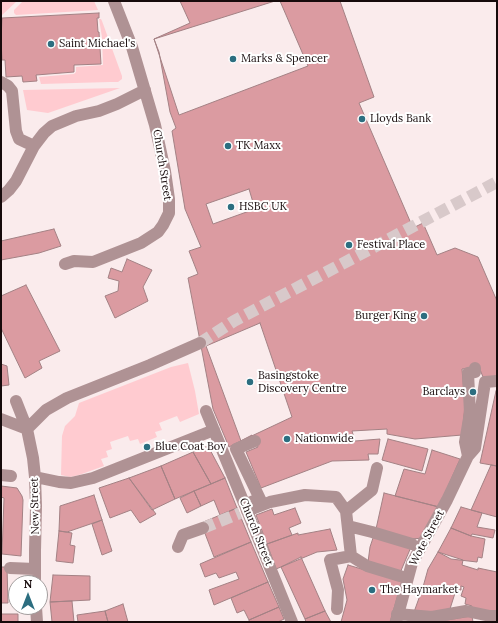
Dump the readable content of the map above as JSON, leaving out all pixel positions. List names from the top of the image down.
{
  "streets": {
    "street": ["Church Street", "New Street", "Wote Street"]
  },
  "places": [
    "Saint Michael's",
    "Marks & Spencer",
    "Lloyds Bank",
    "TK Maxx",
    "HSBC UK",
    "Festival Place",
    "Burger King",
    "Basingstoke Discovery Centre",
    "Barclays",
    "Nationwide",
    "Blue Coat Boy",
    "The Haymarket"
  ],
  "north": "top"
}
